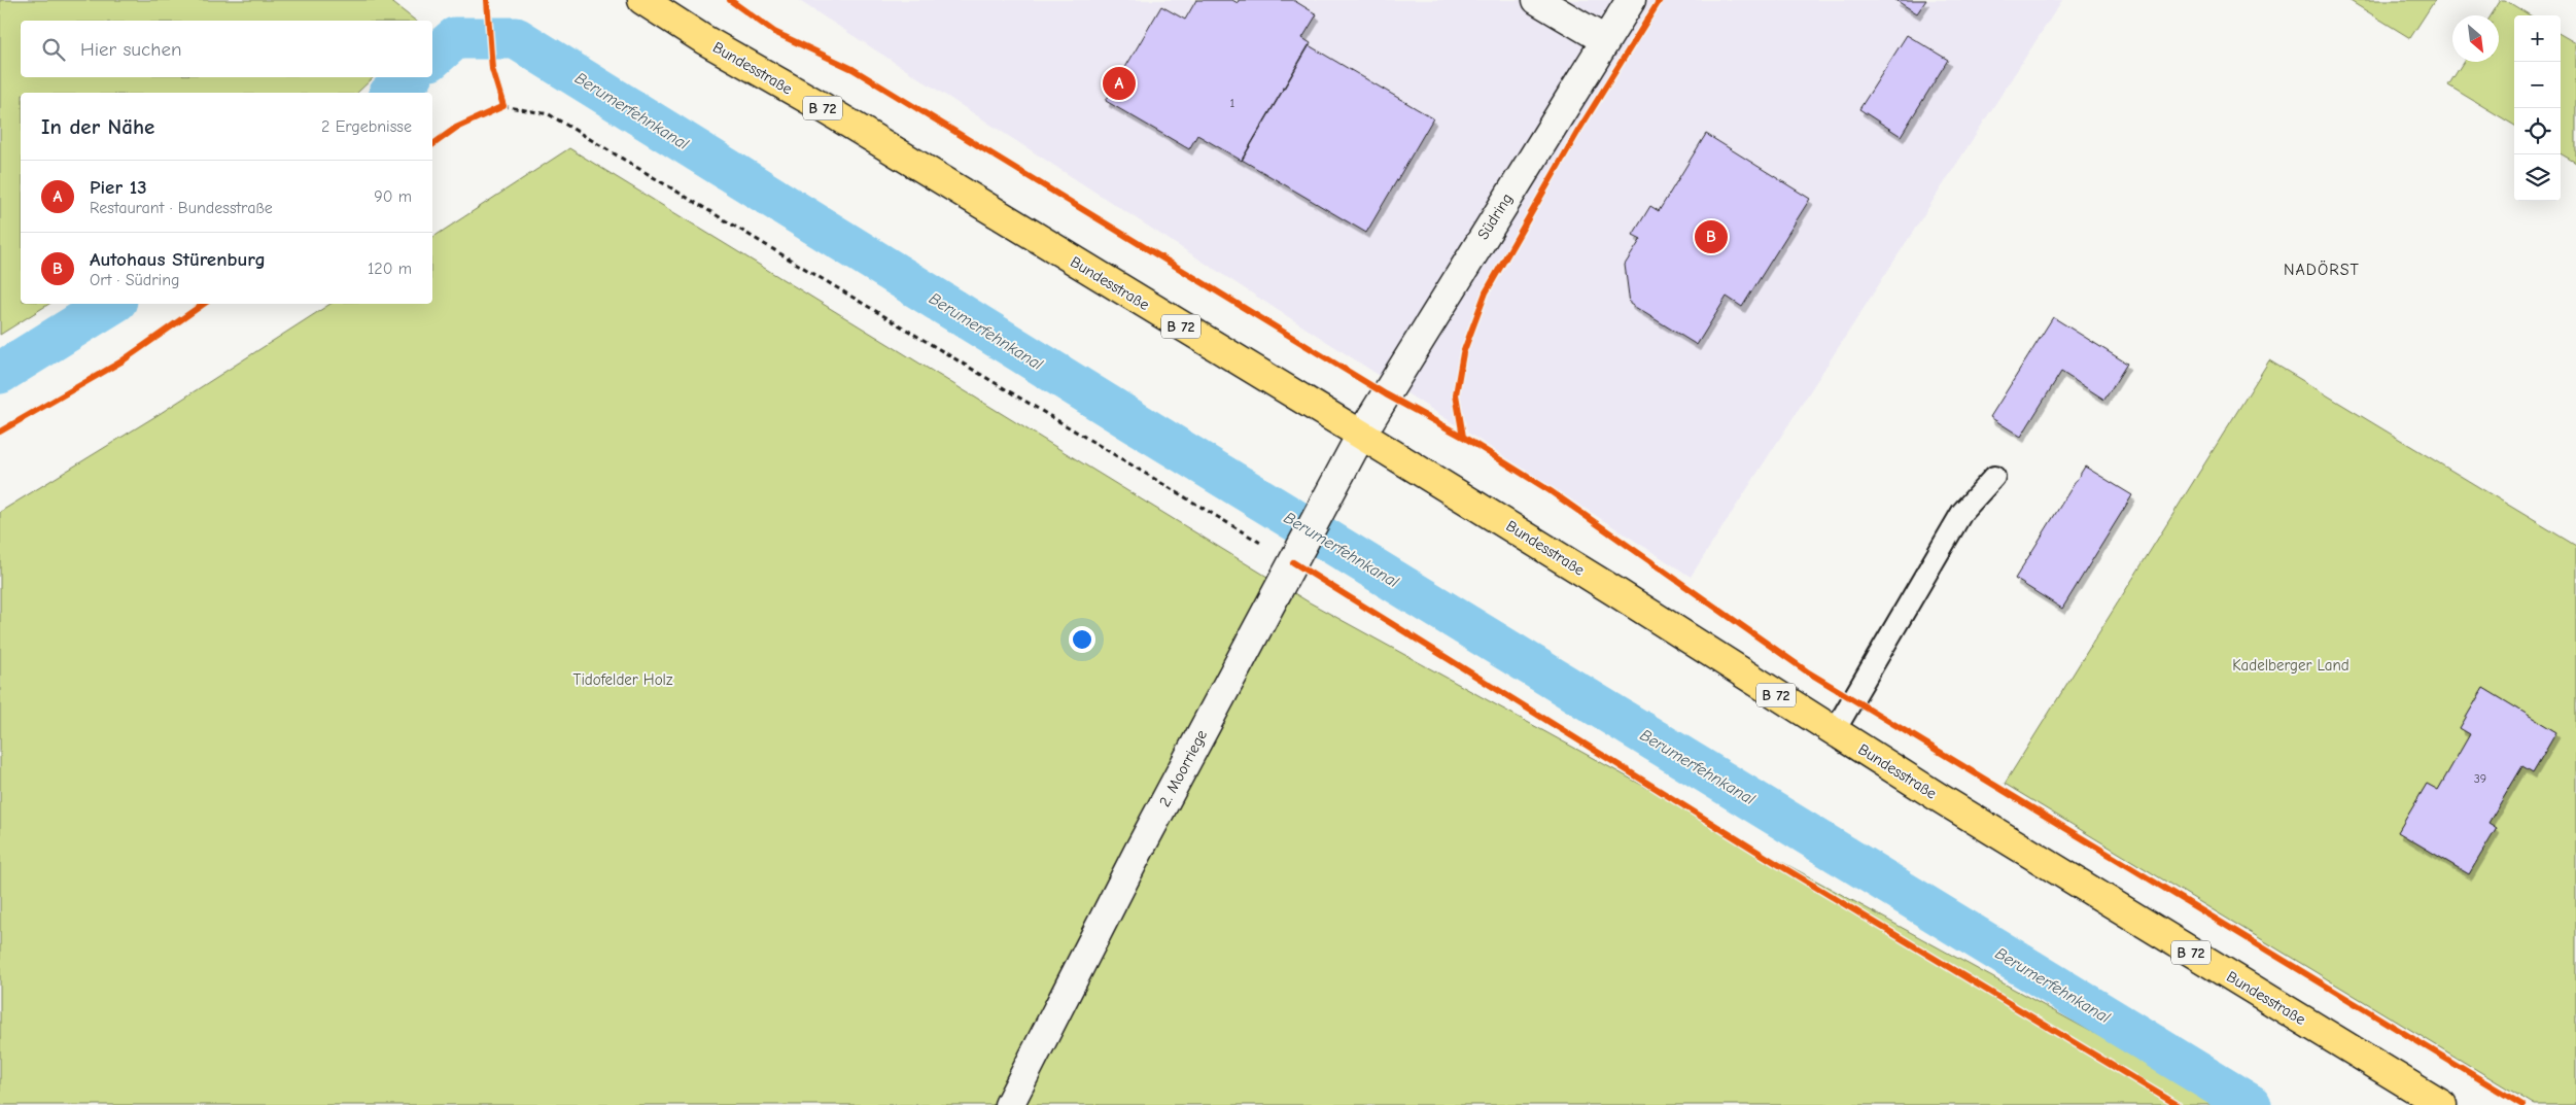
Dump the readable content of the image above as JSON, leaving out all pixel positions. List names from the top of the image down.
{
  "streets": {
    "main road": ["Bundesstraße", "B 72"],
    "street": ["Südring", "2. Moorriege"]
  },
  "crossings": [
    ["Bundesstraße", "Südring"],
    ["Bundesstraße", "2. Moorriege"],
    ["Südring", "2. Moorriege"]
  ],
  "districts": ["NADÖRST"],
  "water": ["Berumerfehnkanal"],
  "parks": ["Kadelberger Land", "Tidofelder Holz"],
  "house_numbers": ["1", "39"],
  "north": "bottom right",
  "page": {
    "map_buttons": ["+", "−"],
    "search": "Hier suchen",
    "pins": ["A", "B"],
    "heading": ["In der Nähe", "2 Ergebnisse"],
    "list": [
      {
        "mark": "A",
        "name": "Pier 13",
        "note": "Restaurant · Bundesstraße",
        "value": "90 m"
      },
      {
        "mark": "B",
        "name": "Autohaus Stürenburg",
        "note": "Ort · Südring",
        "value": "120 m"
      }
    ]
  }
}
